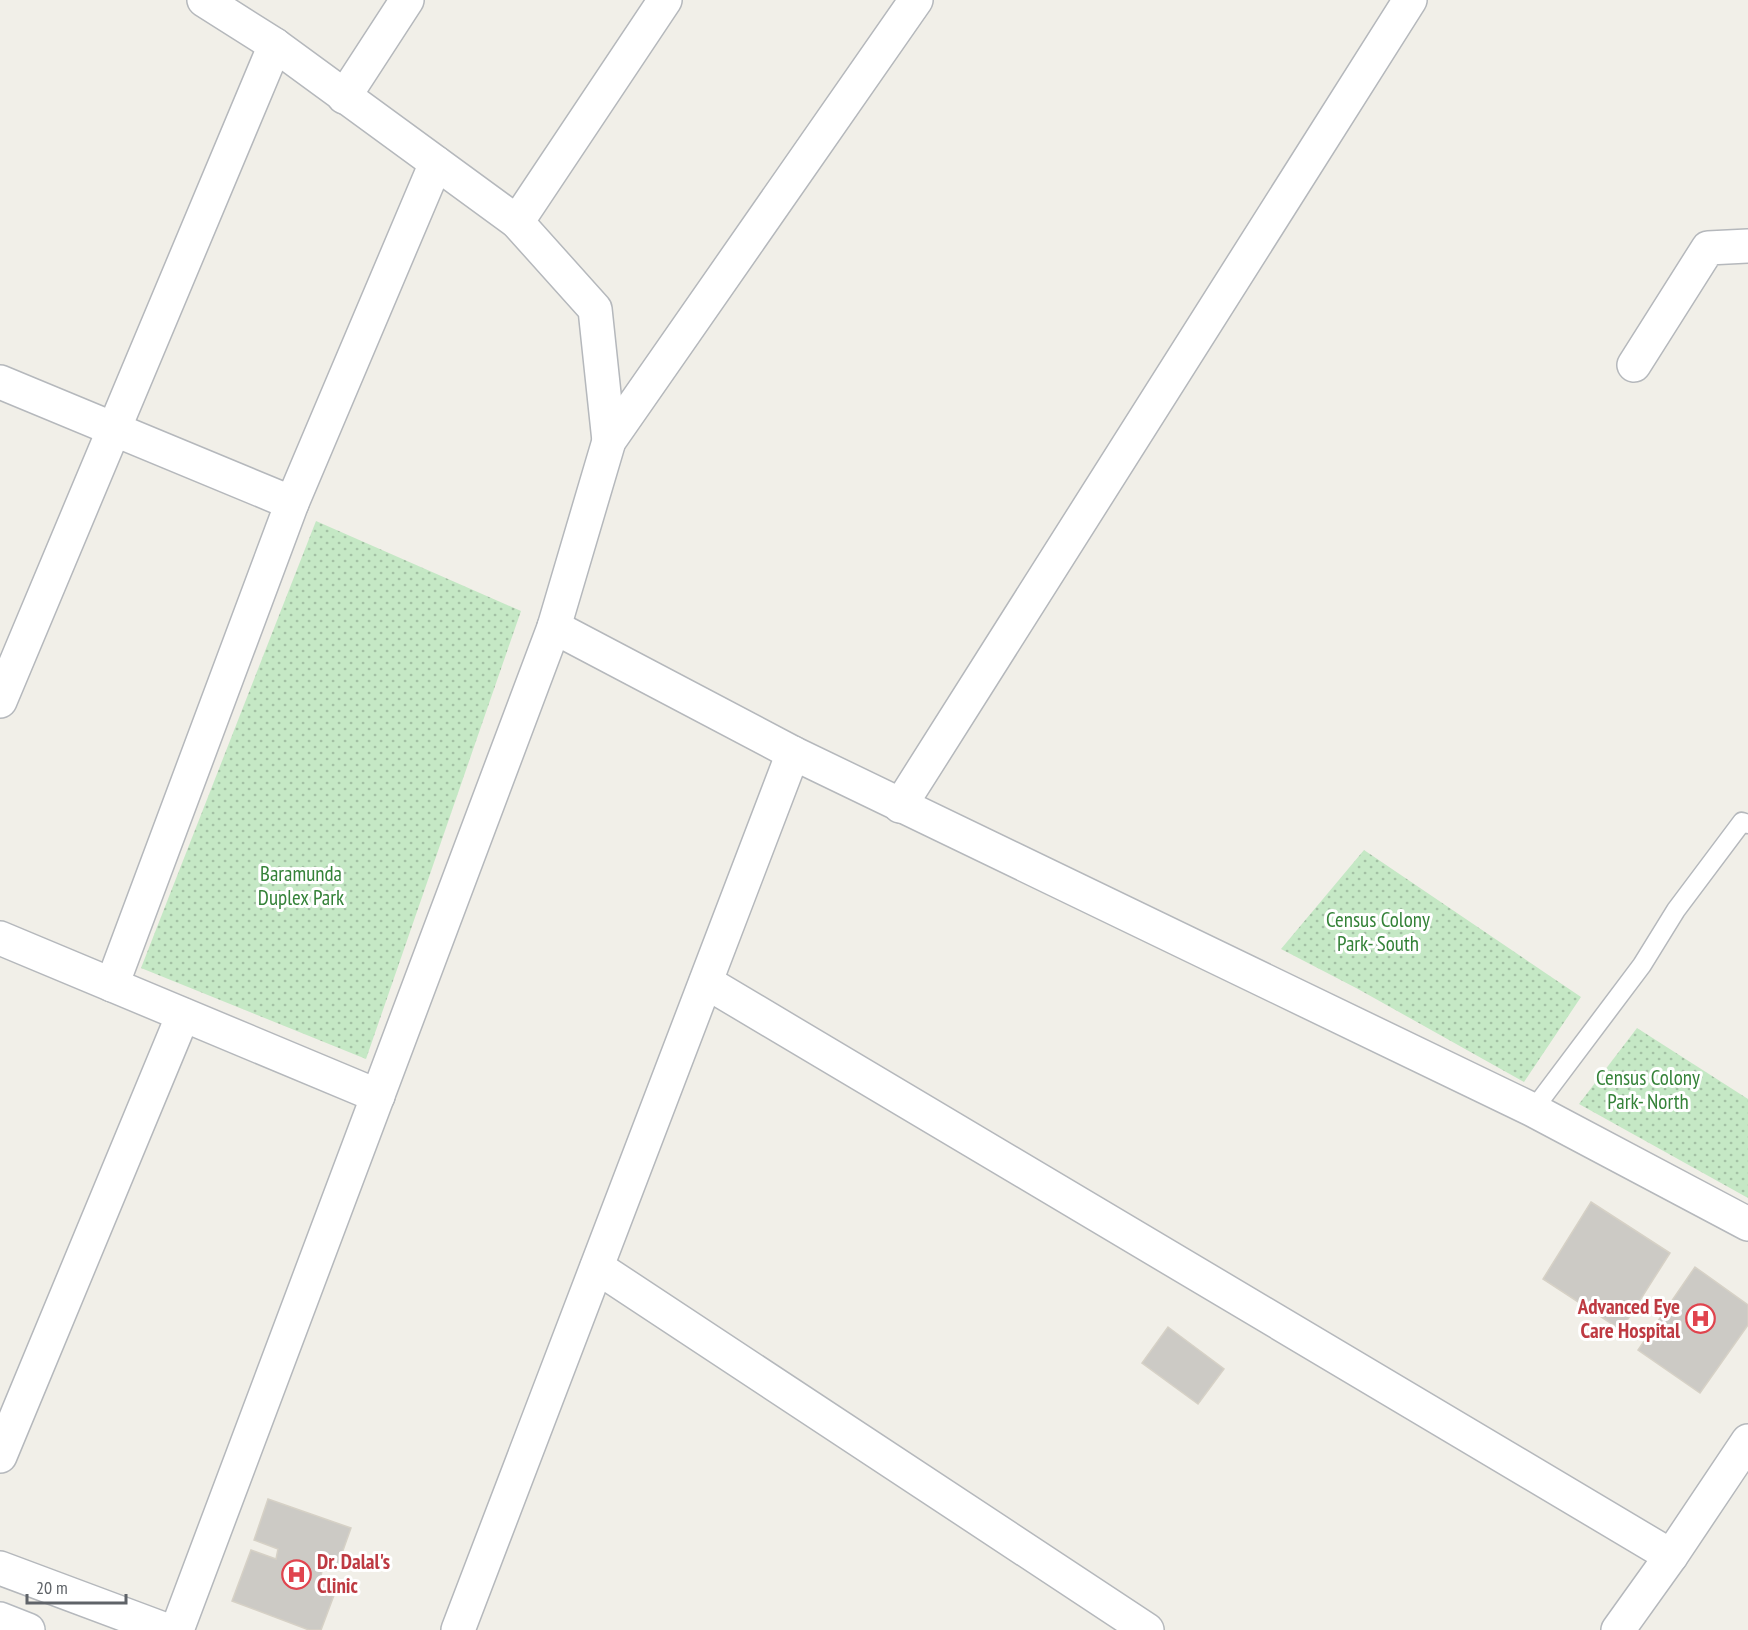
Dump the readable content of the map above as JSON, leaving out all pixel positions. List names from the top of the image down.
{
  "parks": ["Baramunda Duplex Park", "Census Colony Park- South", "Census Colony Park- North"],
  "places": {
    "hospital": ["Advanced Eye Care Hospital", "Dr. Dalal's Clinic"]
  },
  "scale_bar": "20 m"
}
